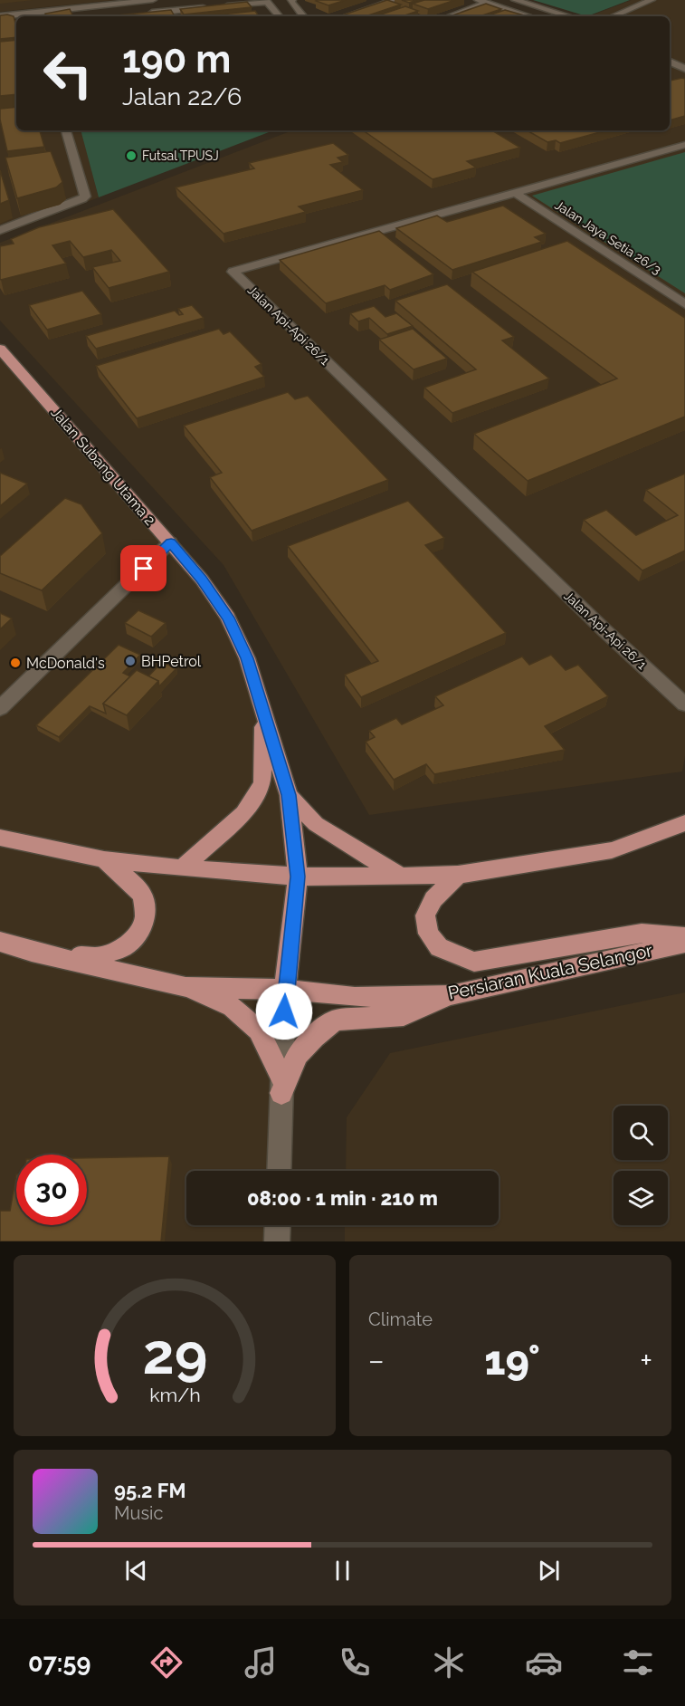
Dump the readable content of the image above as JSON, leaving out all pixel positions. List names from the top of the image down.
{
  "streets": {
    "main road": ["Jalan Subang Utama 2", "Persiaran Kuala Selangor"],
    "street": ["Jalan Jaya Setia 26/3", "Jalan Api-Api 26/1"]
  },
  "crossings": [
    ["Jalan Jaya Setia 26/3", "Jalan Api-Api 26/1"],
    ["Jalan Subang Utama 2", "Persiaran Kuala Selangor"]
  ],
  "places": ["Futsal TPUSJ", "BHPetrol", "McDonald's"],
  "page": {
    "turn": ["190 m", "Jalan 22/6"],
    "limit": "30",
    "trip": "08:00 · 1 min · 210 m",
    "tile": "Climate",
    "heat": ["−", "19°", "+"],
    "song": ["95.2 FM", "Music"],
    "tabs": "07:59",
    "gauge": ["29", "km/h"]
  }
}
